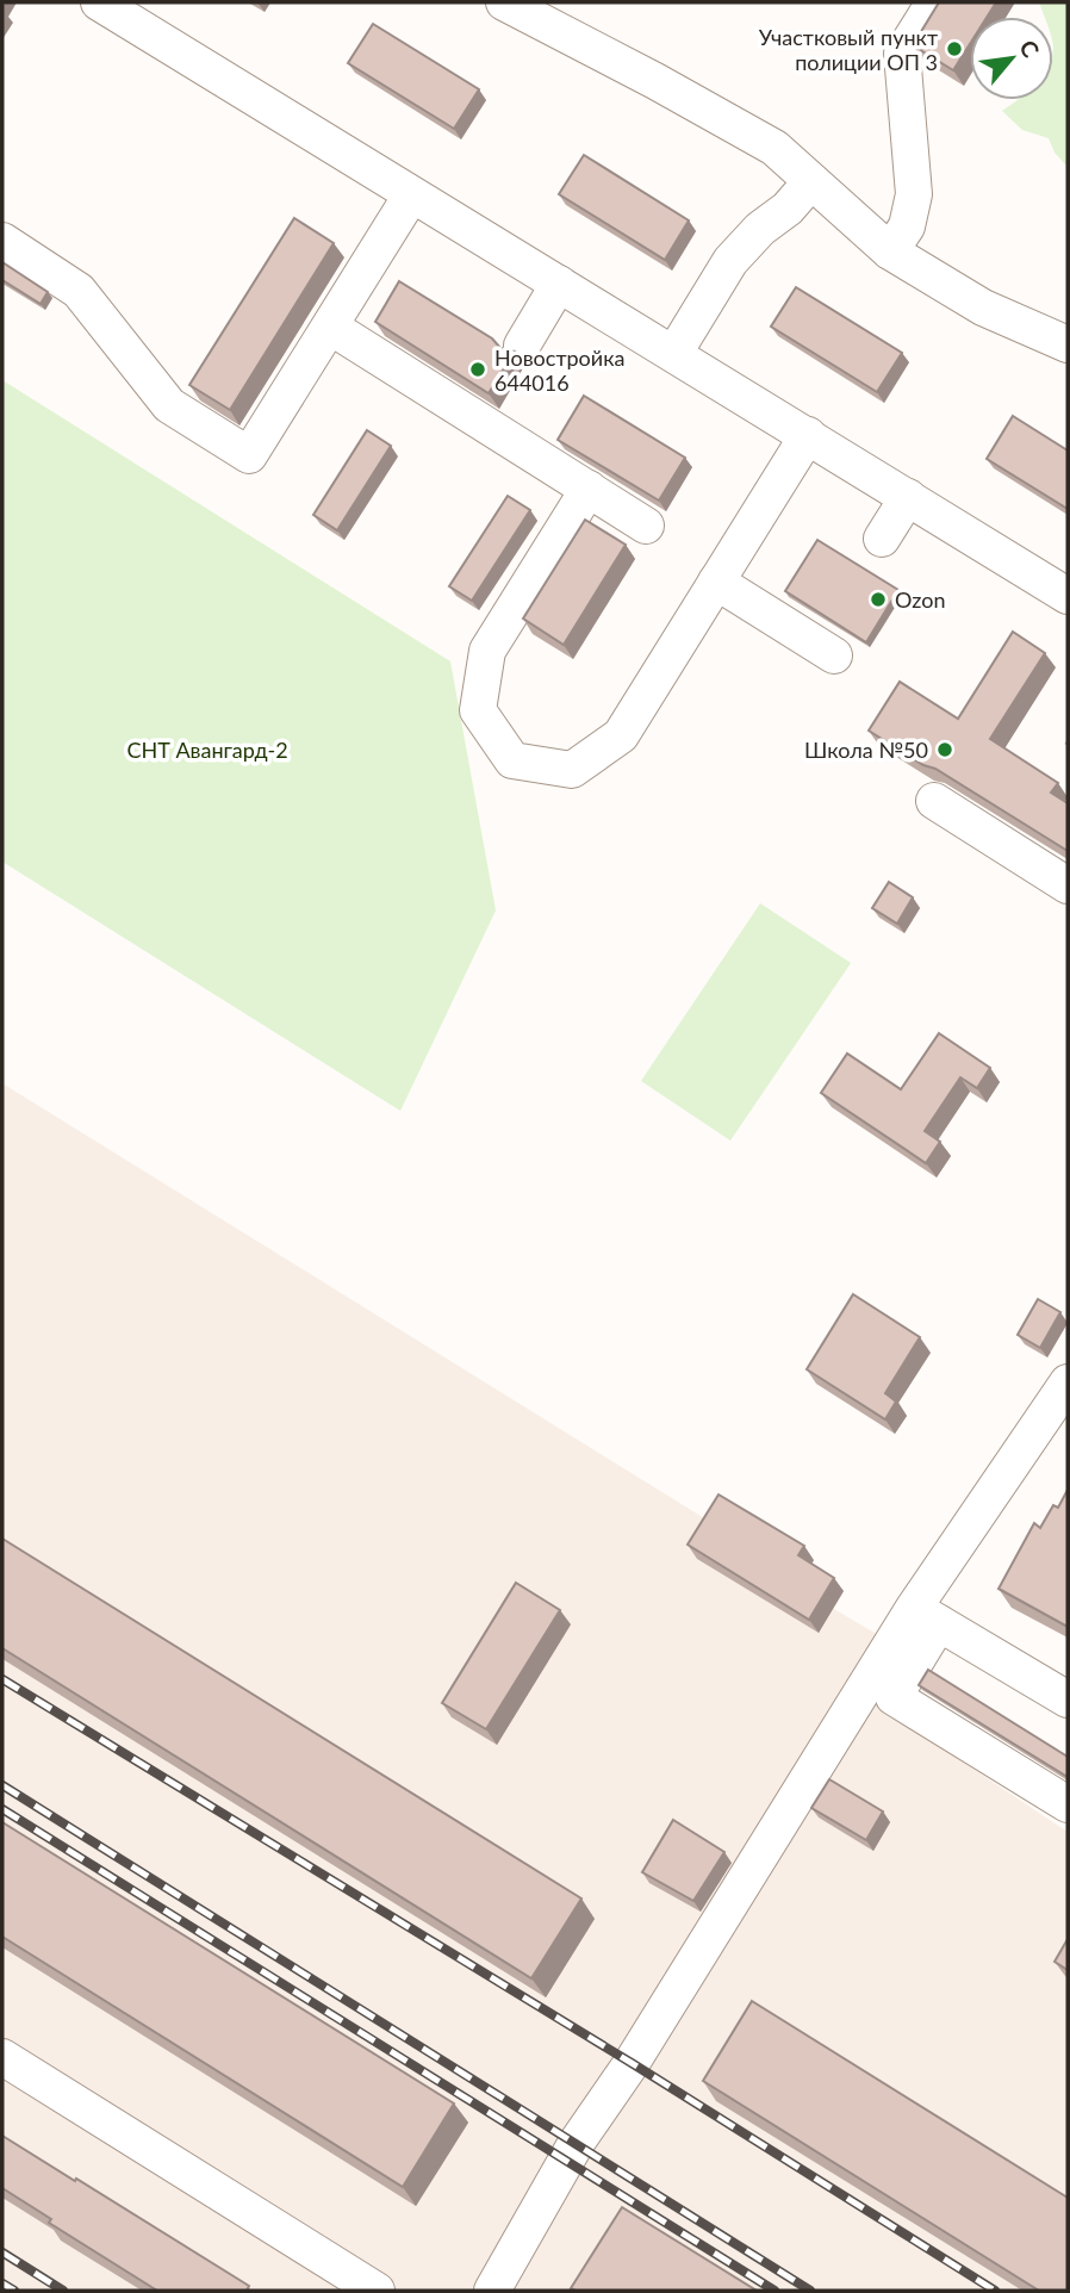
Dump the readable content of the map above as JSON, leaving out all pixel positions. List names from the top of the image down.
{
  "parks": ["СНТ Авангард-2"],
  "places": [
    "Участковый пункт полиции ОП 3",
    "Новостройка 644016",
    "Ozon",
    "Школа №50"
  ],
  "north": "top right"
}
